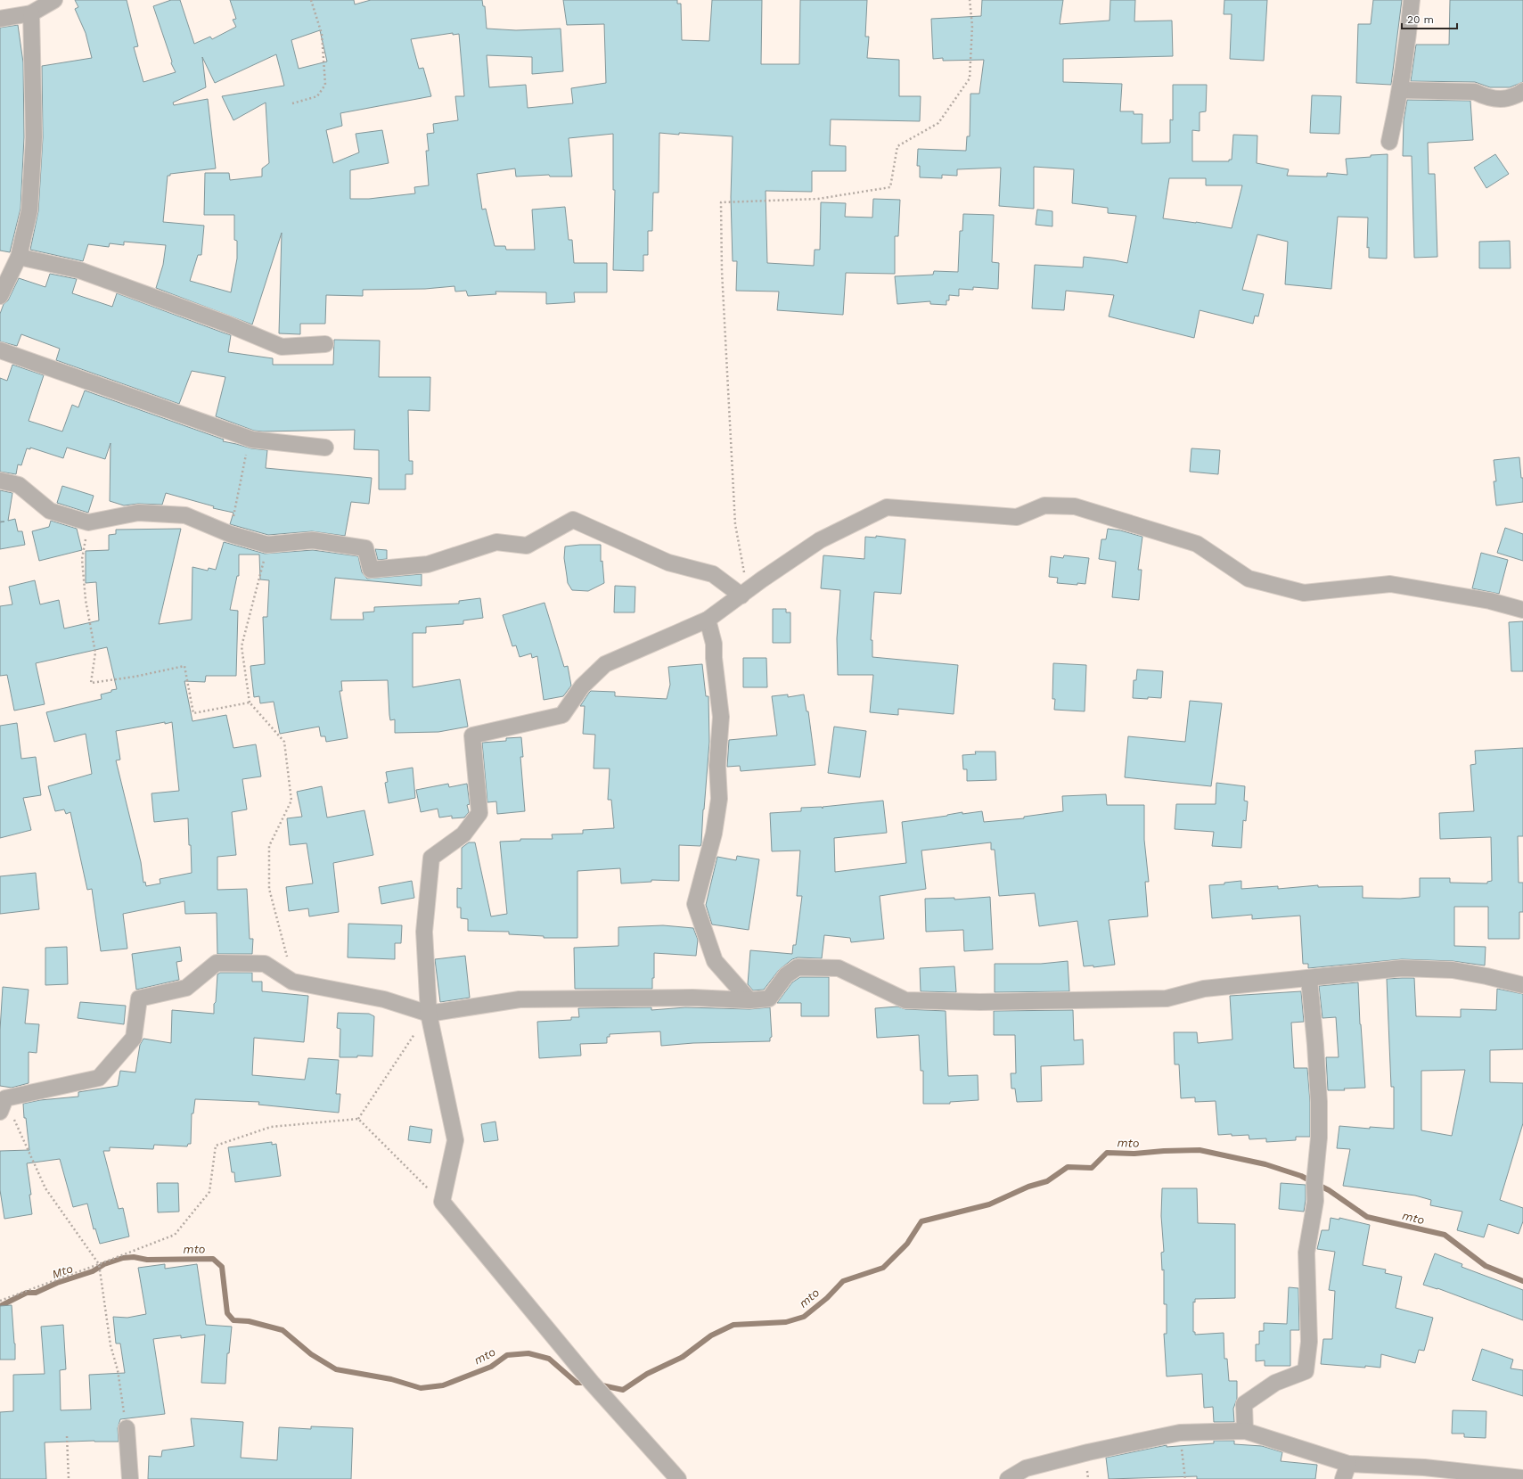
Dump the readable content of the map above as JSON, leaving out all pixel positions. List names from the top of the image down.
{
  "water": ["mto", "Mto"],
  "scale_bar": "20 m"
}
